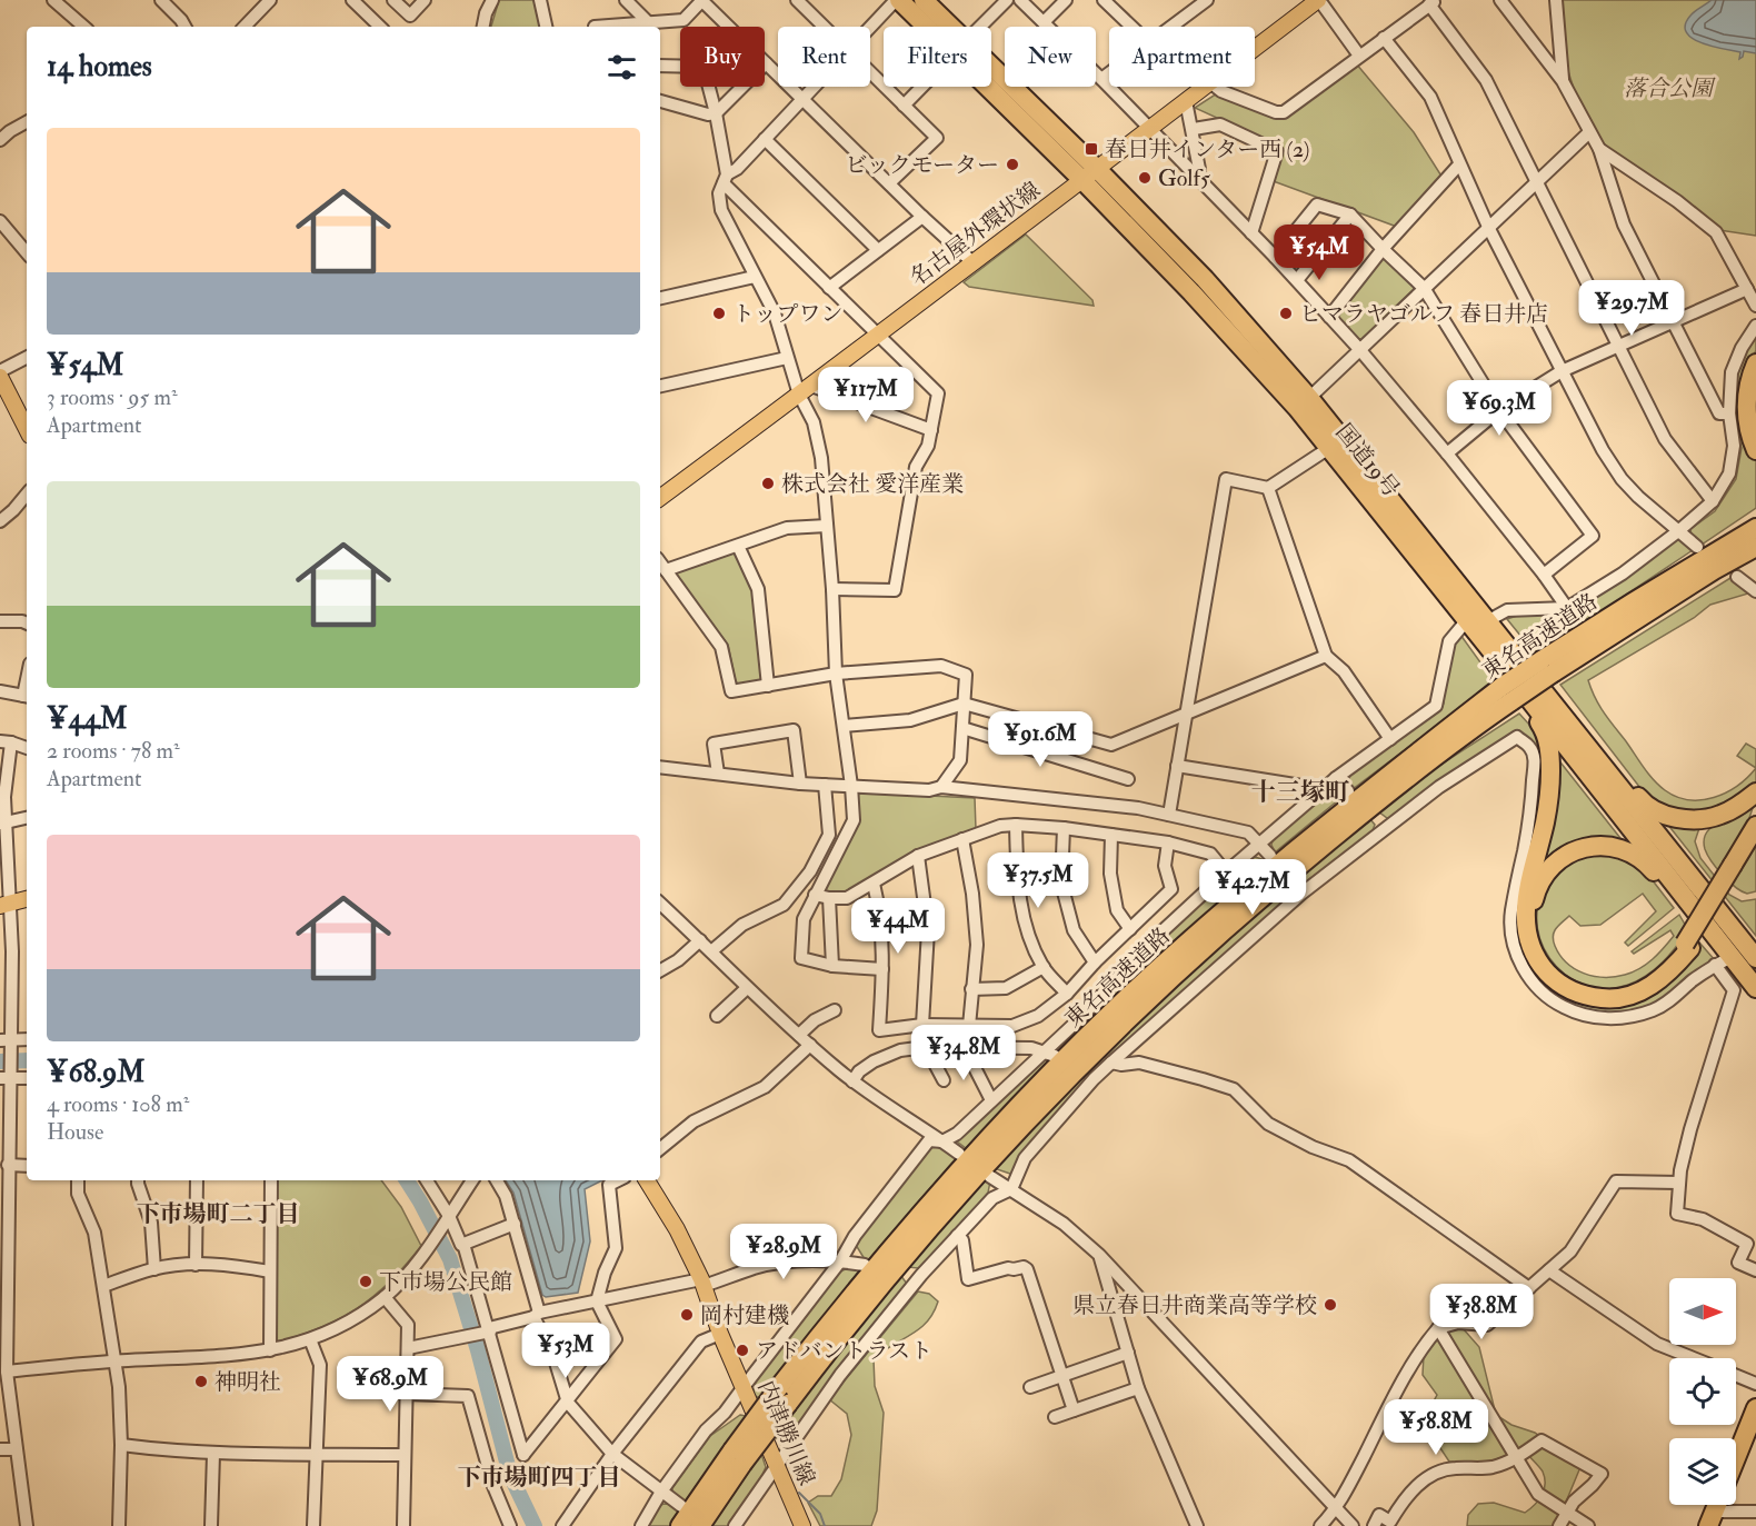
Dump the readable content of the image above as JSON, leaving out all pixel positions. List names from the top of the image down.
{
  "streets": {
    "highway": ["国道19号", "東名高速道路"],
    "main road": ["名古屋外環状線", "内津勝川線"]
  },
  "crossings": [
    ["名古屋外環状線", "国道19号"]
  ],
  "districts": ["十三塚町", "下市場町二丁目", "下市場町四丁目"],
  "parks": ["落合公園"],
  "places": {
    "transit": ["春日井インター西 (2)"],
    "other": [
      "ビックモーター",
      "Golf5",
      "トップワン",
      "ヒマラヤゴルフ 春日井店",
      "株式会社 愛洋産業",
      "下市場公民館",
      "県立春日井商業高等学校",
      "岡村建機",
      "アドバントラスト",
      "神明社"
    ]
  },
  "north": "right",
  "page": {
    "chip": [
      "Buy",
      "Rent",
      "Filters",
      "New",
      "Apartment"
    ],
    "heading": "14 homes",
    "list": [
      {
        "name": "¥54M",
        "note": "3 rooms · 95 m² · Apartment"
      },
      {
        "name": "¥44M",
        "note": "2 rooms · 78 m² · Apartment"
      },
      {
        "name": "¥68.9M",
        "note": "4 rooms · 108 m² · House"
      }
    ],
    "price": [
      "¥54M",
      "¥29.7M",
      "¥117M",
      "¥69.3M",
      "¥91.6M",
      "¥37.5M",
      "¥42.7M",
      "¥44M",
      "¥34.8M",
      "¥28.9M",
      "¥38.8M",
      "¥53M",
      "¥68.9M",
      "¥58.8M"
    ]
  }
}
